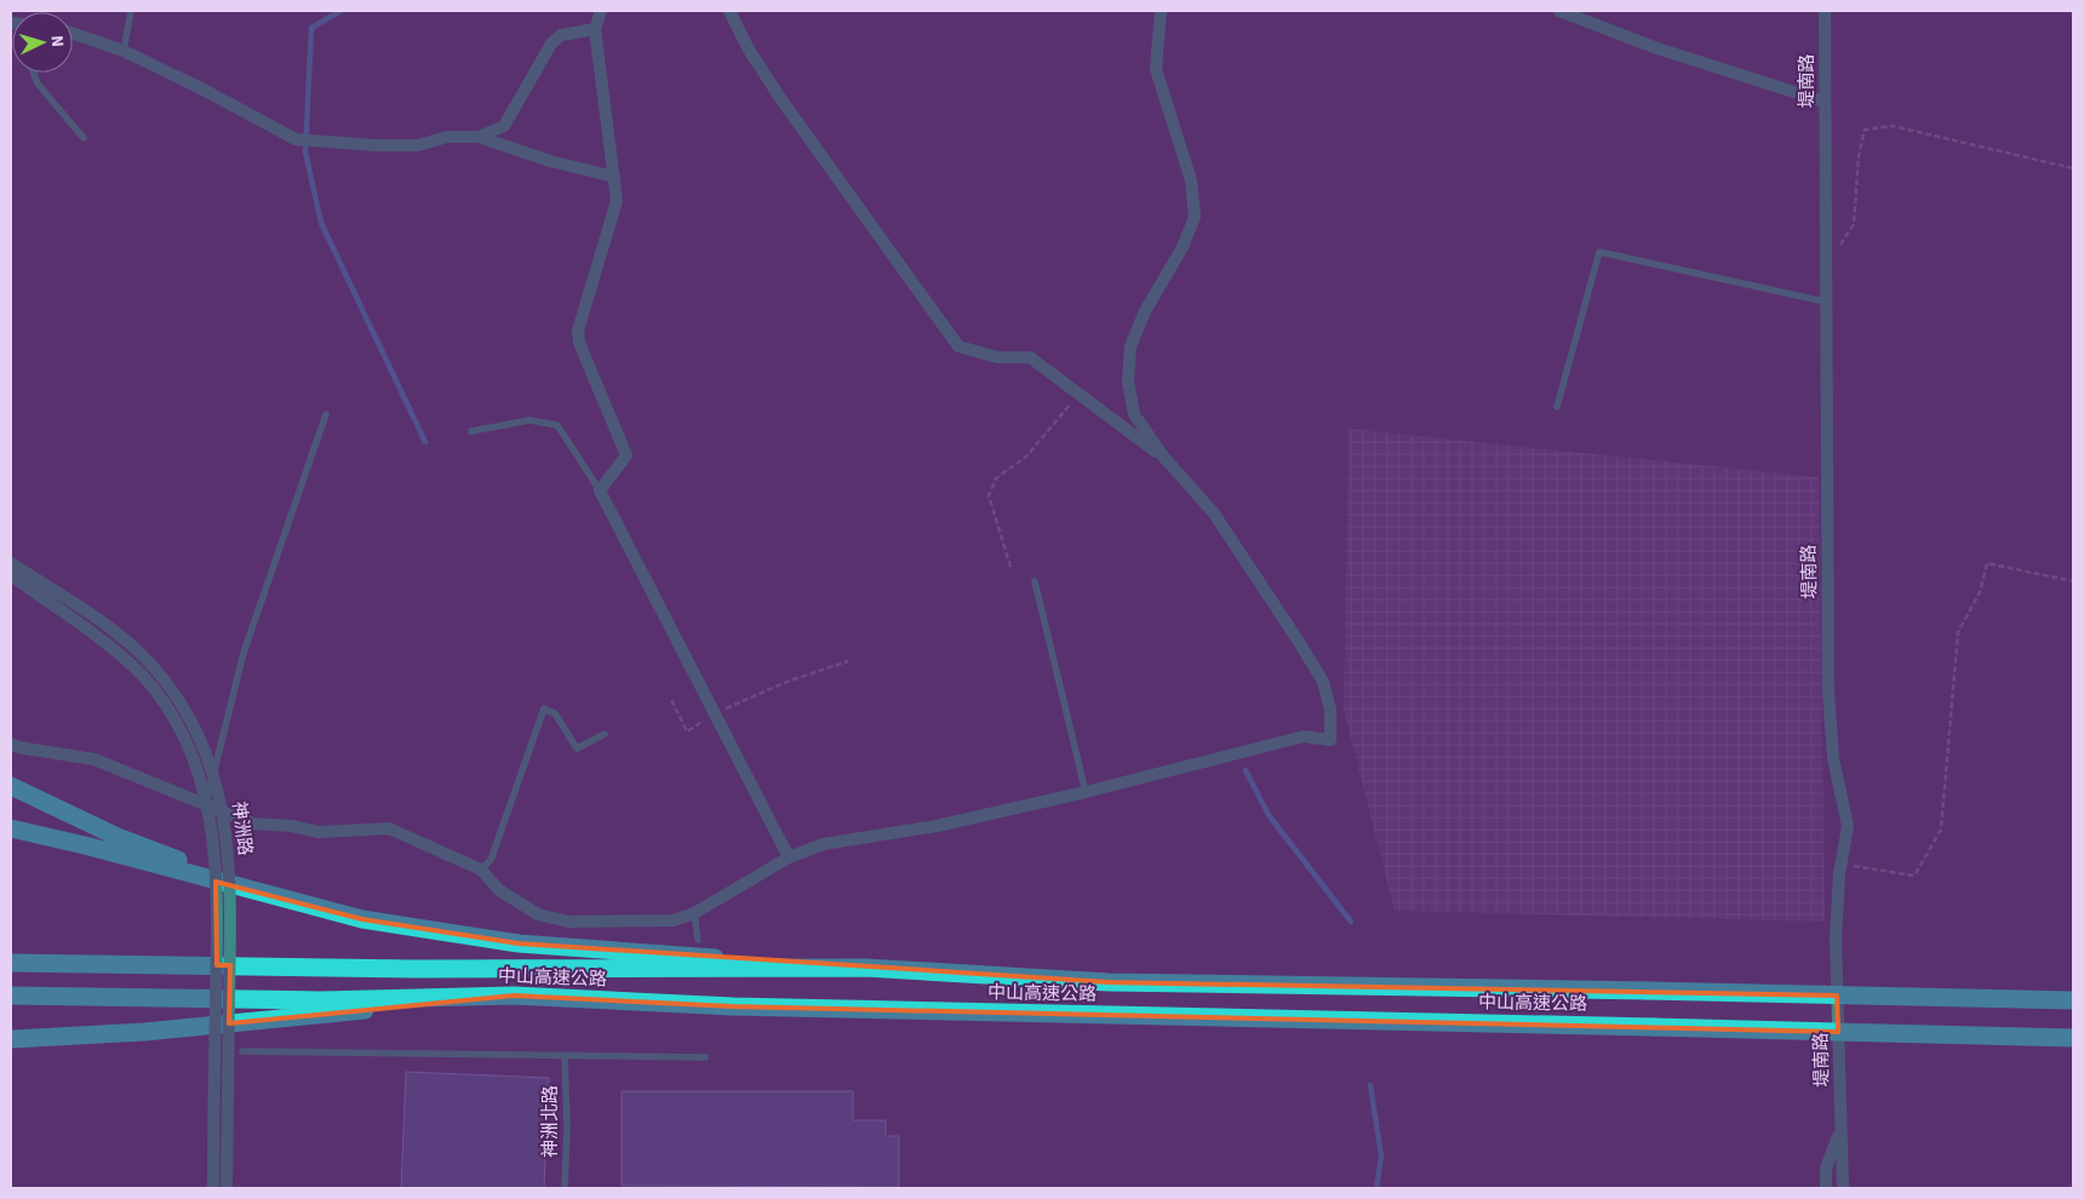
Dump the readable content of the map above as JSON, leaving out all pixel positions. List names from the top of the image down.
{
  "streets": {
    "highway": ["中山高速公路"],
    "street": ["堤南路", "神洲路"],
    "lane": ["神洲北路"]
  },
  "north": "right"
}
